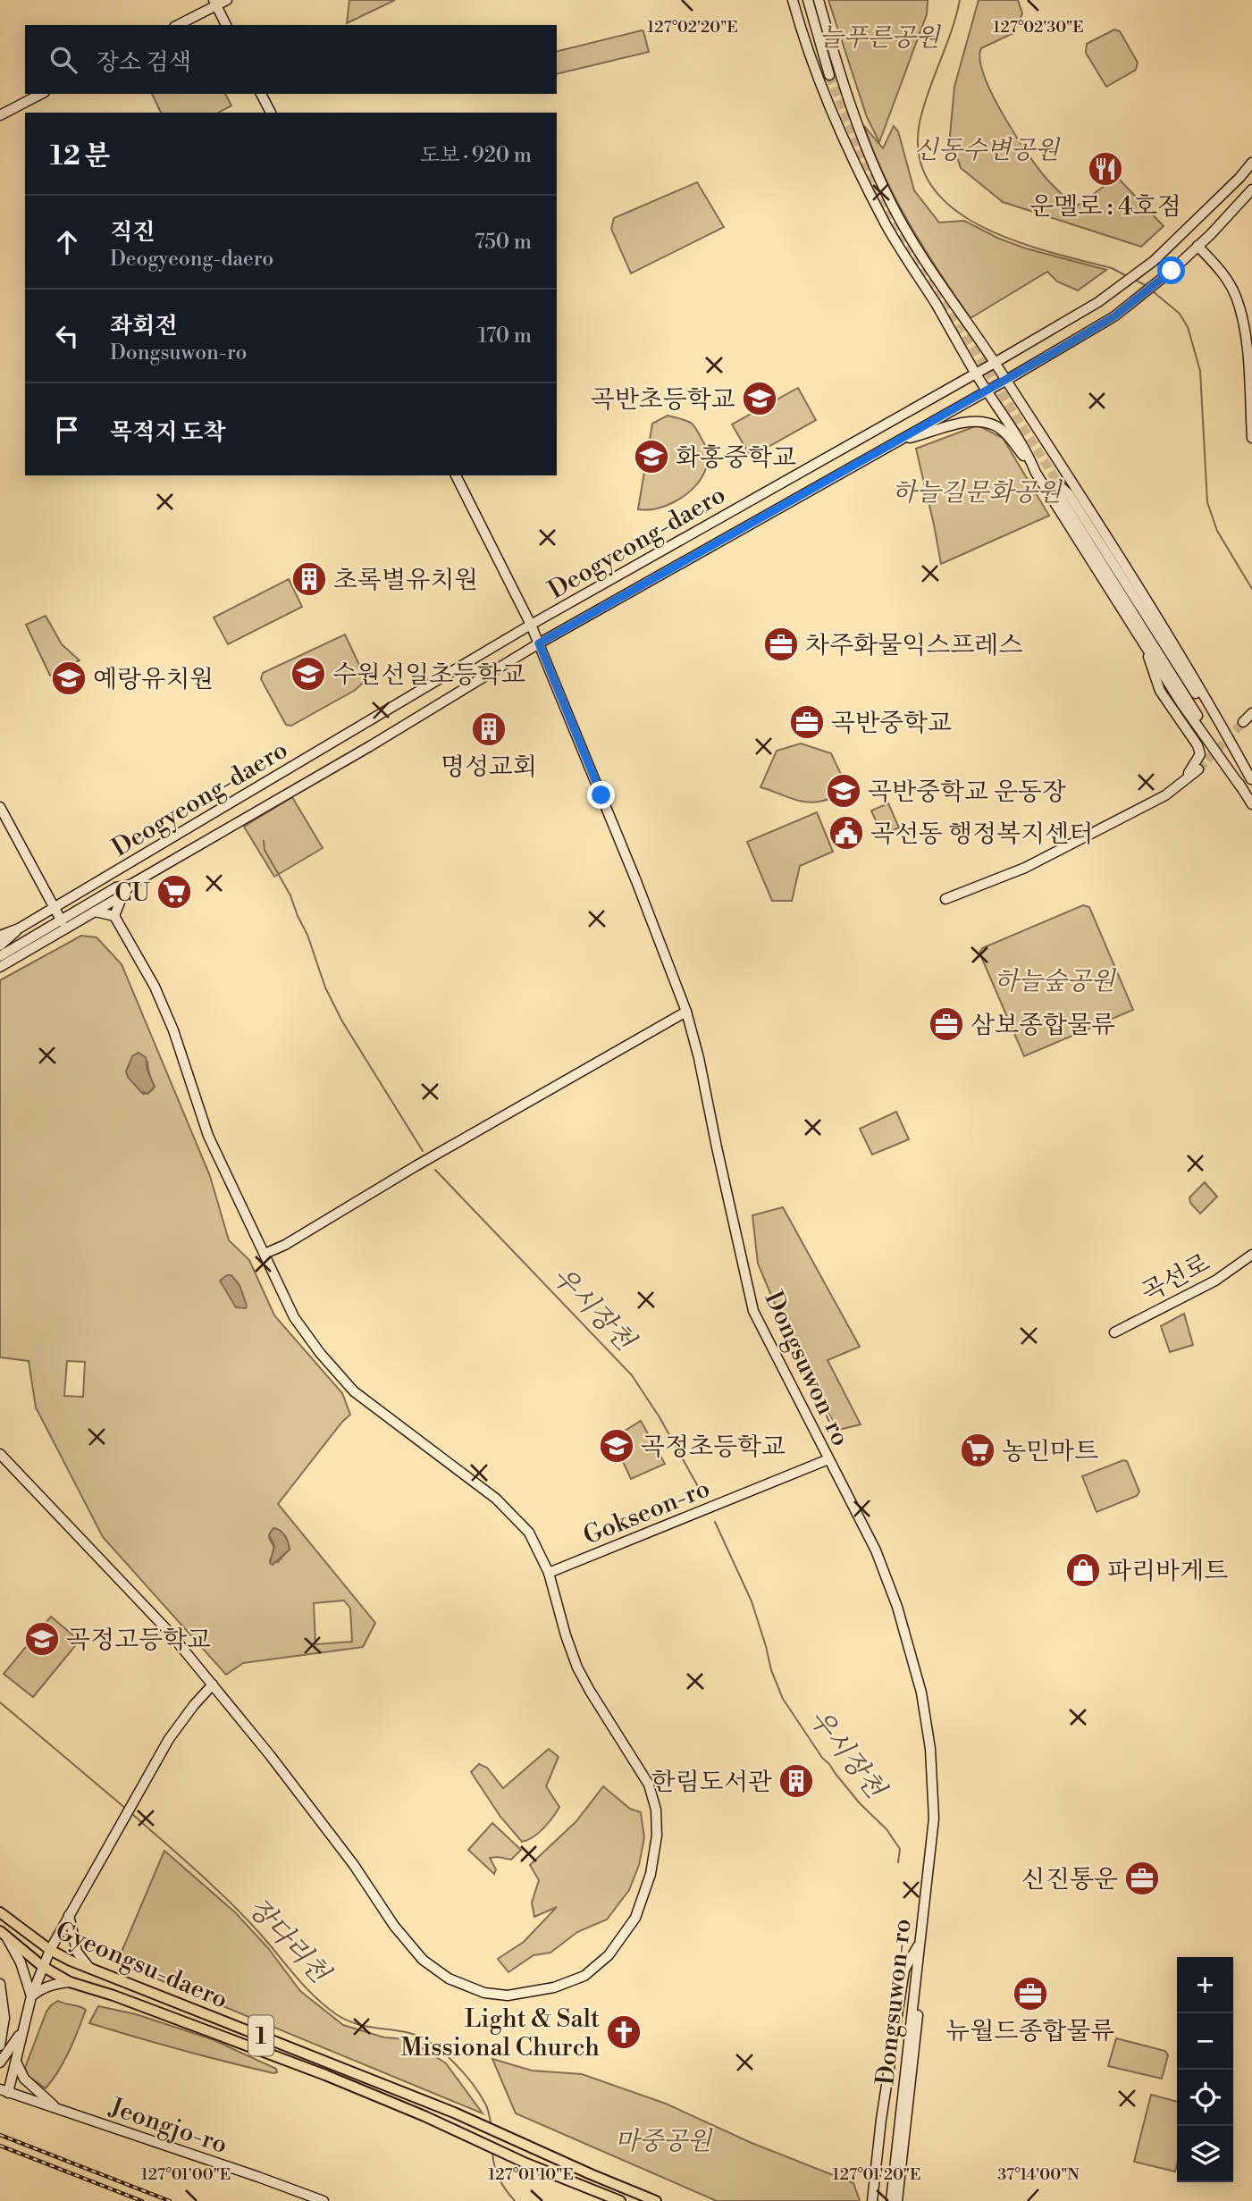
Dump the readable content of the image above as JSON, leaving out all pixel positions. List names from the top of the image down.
{
  "streets": {
    "main road": [
      "Deogyeong-daero",
      "곡선로",
      "Dongsuwon-ro",
      "Gokseon-ro",
      "Gyeongsu-daero",
      "1",
      "Jeongjo-ro"
    ]
  },
  "crossings": [
    ["Deogyeong-daero", "Dongsuwon-ro"],
    ["Dongsuwon-ro", "Gokseon-ro"]
  ],
  "water": ["우시장천", "장다리천"],
  "parks": [
    "늘푸른공원",
    "신동수변공원",
    "하늘길문화공원",
    "하늘숲공원",
    "마중공원"
  ],
  "places": {
    "restaurant": ["운멜로 : 4호점"],
    "school or university": [
      "곡반초등학교",
      "화홍중학교",
      "수원선일초등학교",
      "예랑유치원",
      "곡반중학교 운동장",
      "곡정초등학교",
      "곡정고등학교"
    ],
    "building": ["초록별유치원", "명성교회", "한림도서관"],
    "office": [
      "차주화물익스프레스",
      "곡반중학교",
      "삼보종합물류",
      "신진통운",
      "뉴월드종합물류"
    ],
    "public building": ["곡선동 행정복지센터"],
    "supermarket": ["CU", "농민마트"],
    "shop": ["파리바게트"],
    "church": ["Light & Salt Missional Church"]
  },
  "page": {
    "search": "장소 검색",
    "heading": ["12 분", "도보 · 920 m"],
    "list": [
      ["직진", "Deogyeong-daero", "750 m"],
      ["좌회전", "Dongsuwon-ro", "170 m"],
      "목적지 도착"
    ],
    "map_buttons": ["+", "−"]
  },
  "coordinates": [
    "127°02'20\"E",
    "127°02'30\"E",
    "37°14'00\"N",
    "127°01'00\"E",
    "127°01'10\"E",
    "127°01'20\"E"
  ]
}
